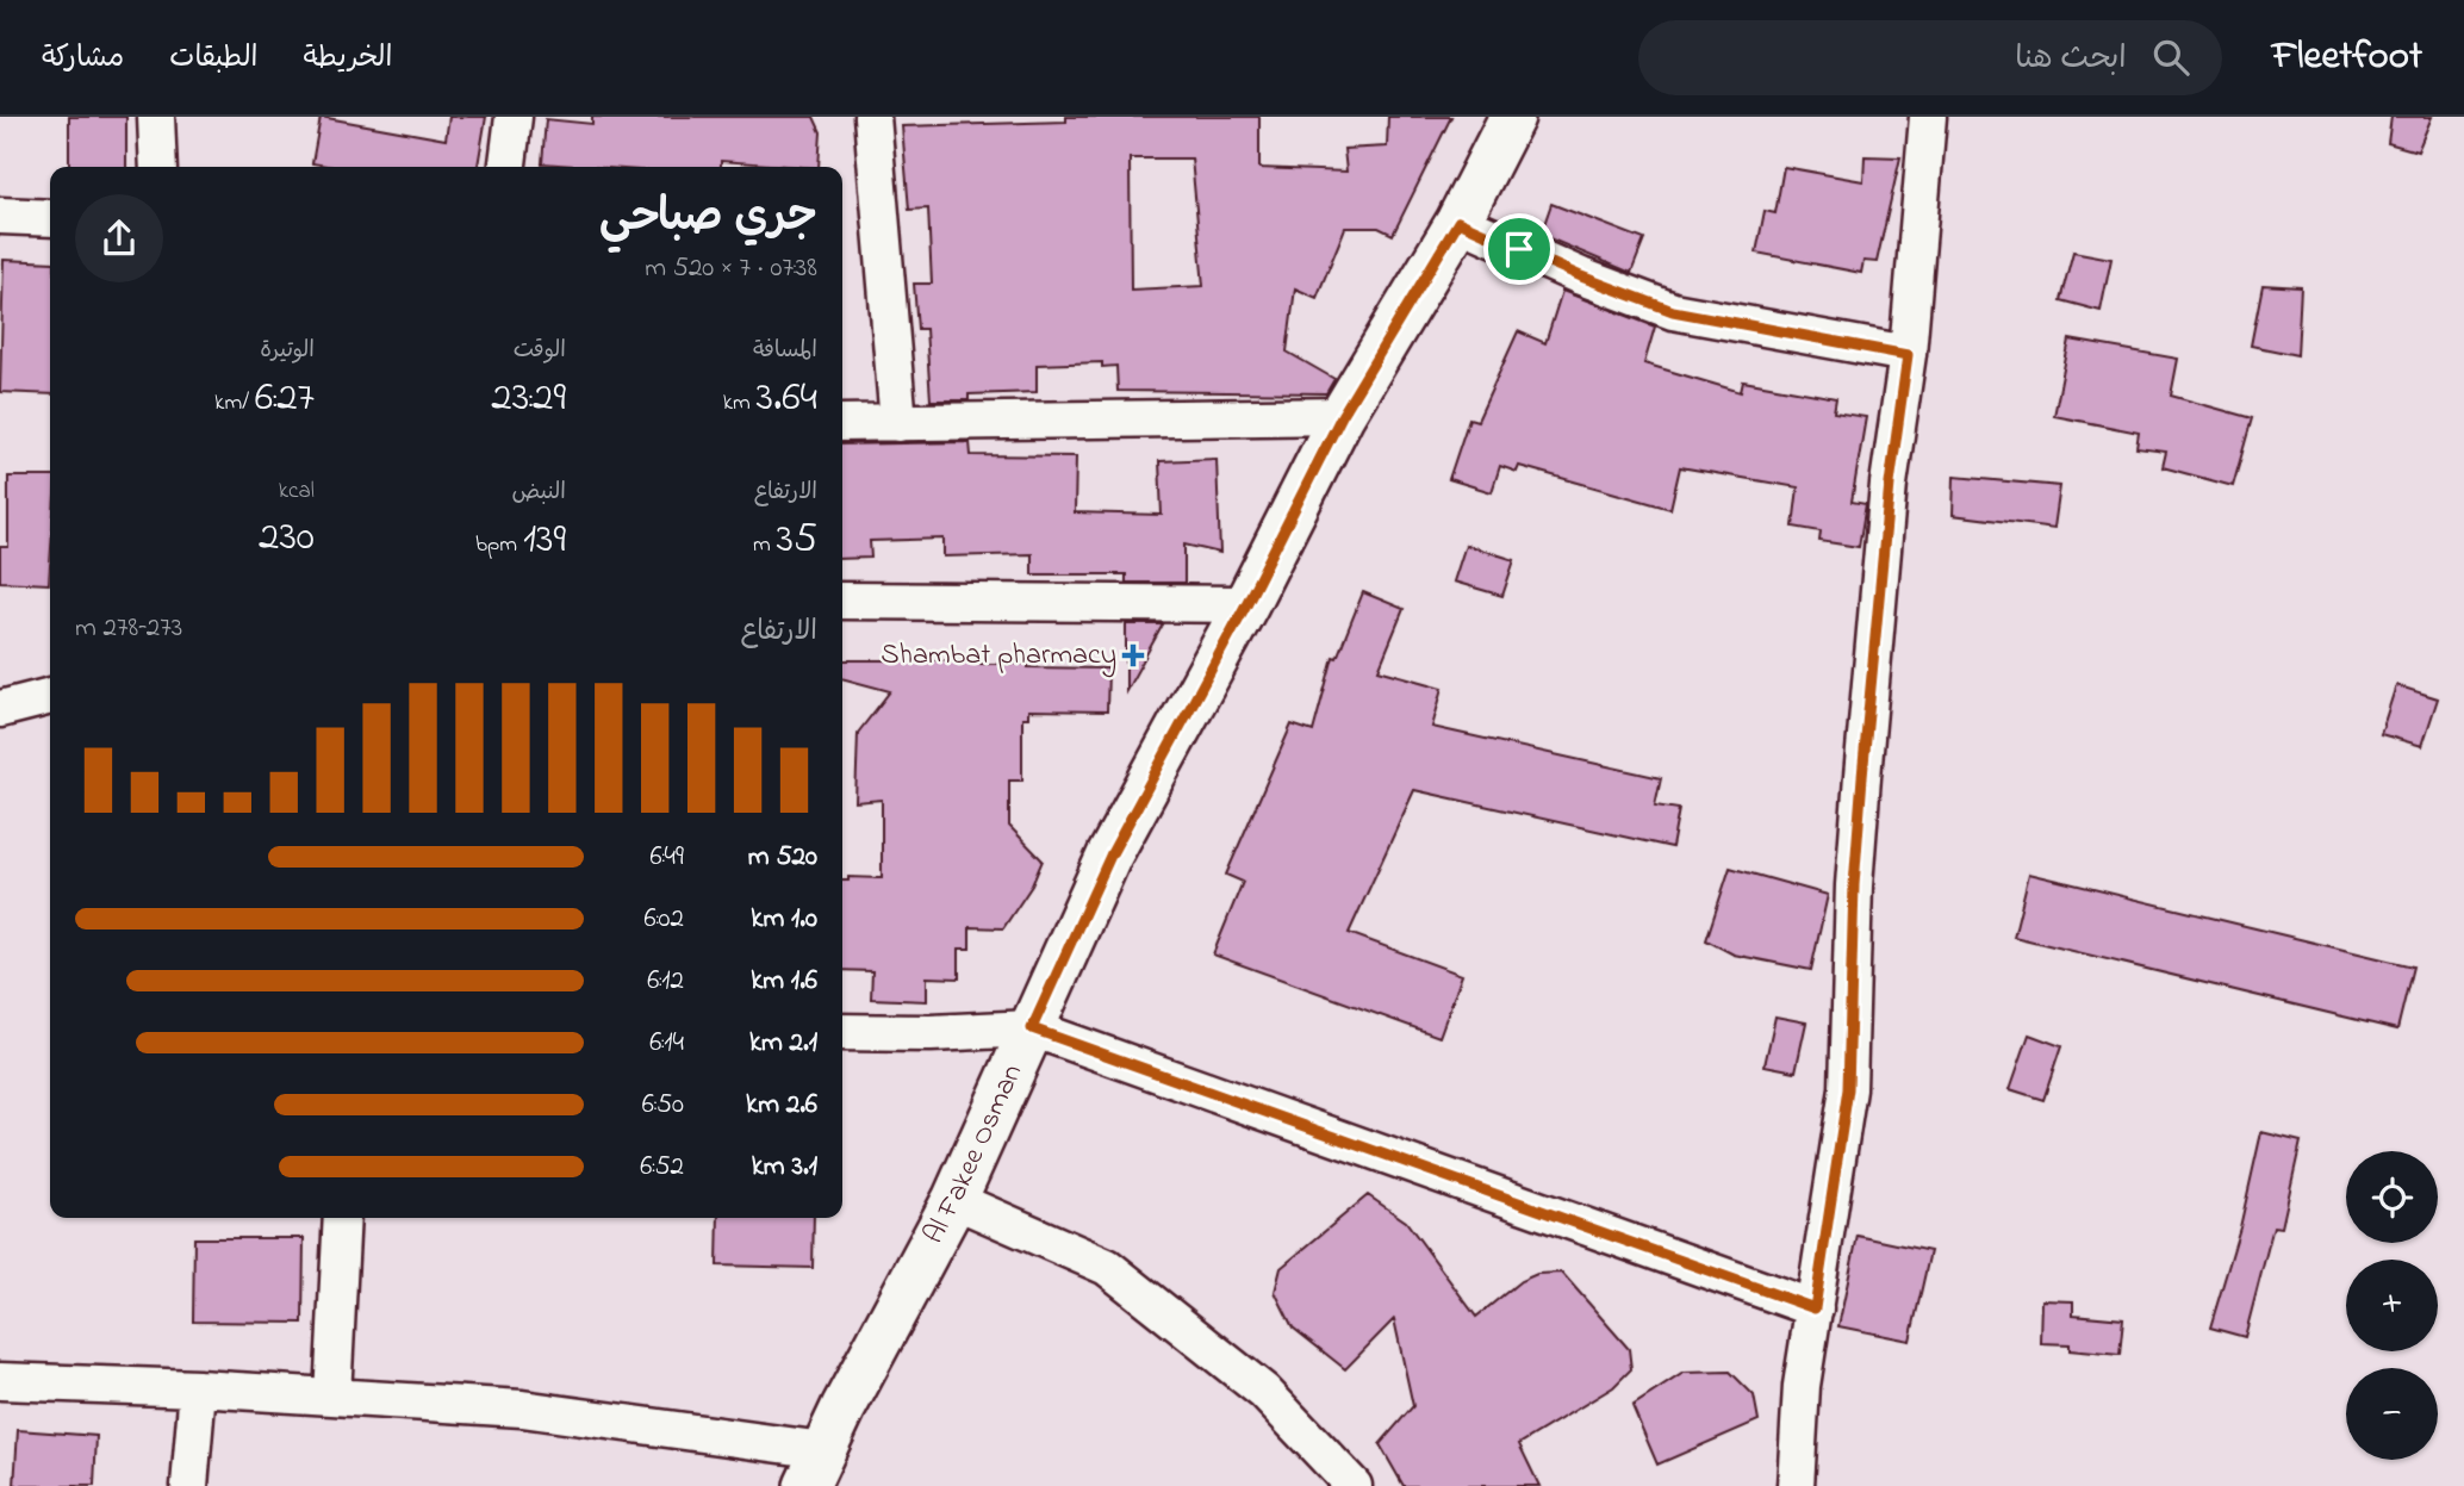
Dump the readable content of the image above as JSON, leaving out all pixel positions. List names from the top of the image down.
{
  "streets": {
    "street": ["Al Fakee Osman"]
  },
  "places": {
    "health": ["Shambat pharmacy"]
  },
  "page": {
    "header": "Fleetfoot",
    "search": "ابحث هنا",
    "nav": ["الخريطة", "الطبقات", "مشاركة"],
    "heading": ["جري صباحي", "07:38 · 7 × 520 m"],
    "stats": [
      ["المسافة", "3.64 km"],
      ["الوقت", "23:29"],
      ["الوتيرة", "6:27 /km"],
      ["الارتفاع", "35 m"],
      ["النبض", "139 bpm"],
      ["kcal", "230"]
    ],
    "chart": ["الارتفاع", "273–278 m"],
    "list": [
      {
        "name": "520 m",
        "note": "6:49"
      },
      {
        "name": "1.0 km",
        "note": "6:02"
      },
      {
        "name": "1.6 km",
        "note": "6:12"
      },
      {
        "name": "2.1 km",
        "note": "6:14"
      },
      {
        "name": "2.6 km",
        "note": "6:50"
      },
      {
        "name": "3.1 km",
        "note": "6:52"
      }
    ],
    "map_buttons": ["+", "−"]
  }
}
